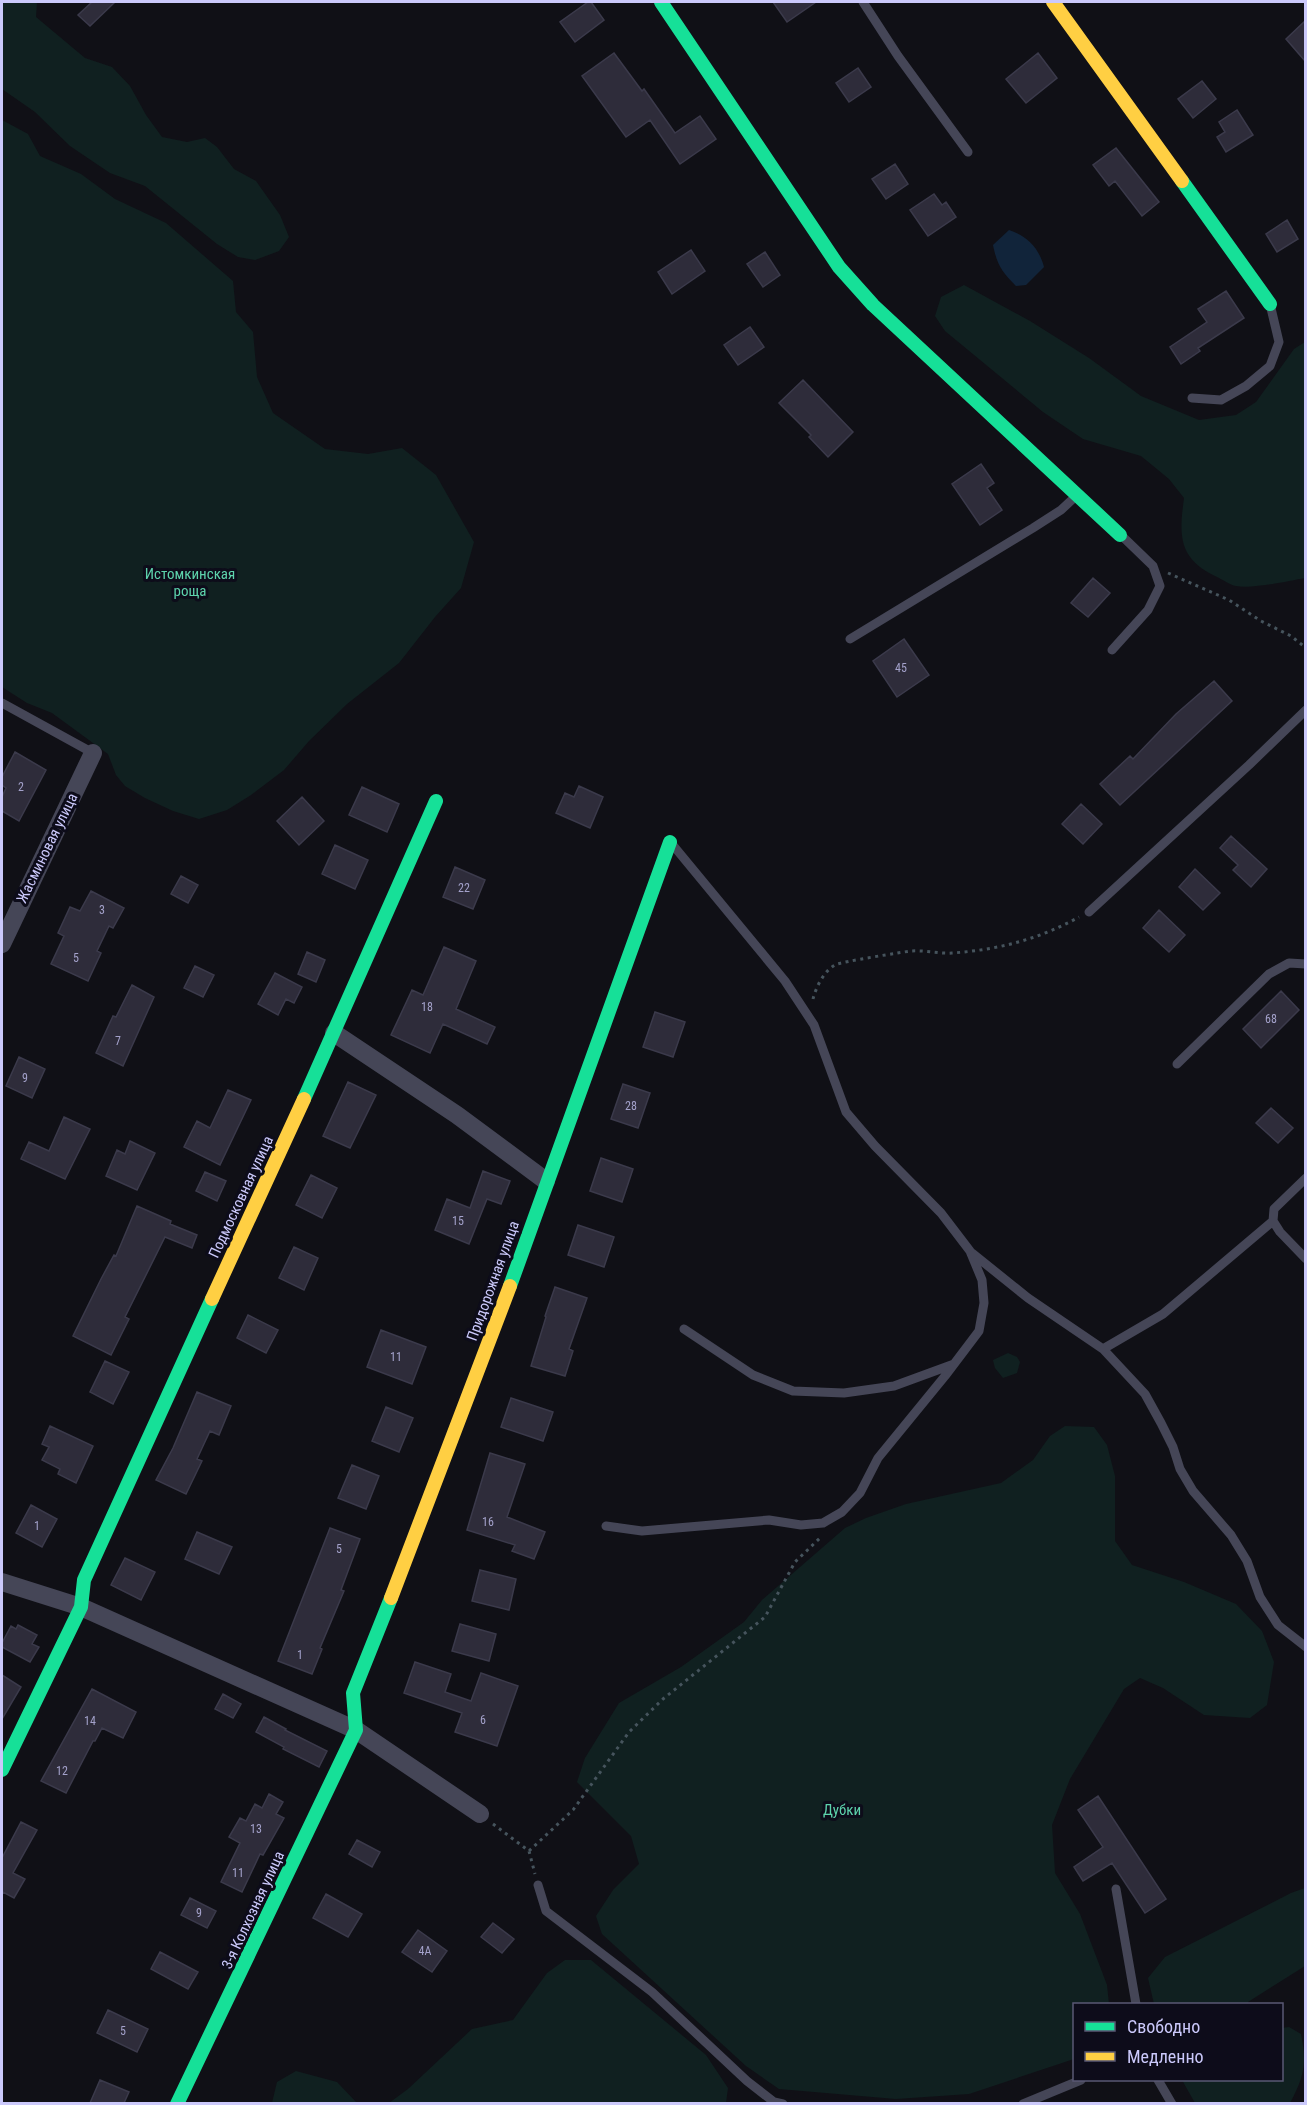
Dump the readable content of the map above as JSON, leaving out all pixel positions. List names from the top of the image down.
{
  "streets": {
    "street": [
      "Жасминовая улица",
      "Подмосковная улица",
      "Придорожная улица",
      "3-я Колхозная улица"
    ]
  },
  "crossings": [
    ["Придорожная улица", "3-я Колхозная улица"]
  ],
  "parks": ["Истомкинская роща", "Дубки"],
  "house_numbers": [
    "45",
    "2",
    "22",
    "3",
    "5",
    "18",
    "68",
    "7",
    "9",
    "28",
    "15",
    "11",
    "16",
    "1",
    "5",
    "1",
    "6",
    "14",
    "12",
    "13",
    "11",
    "9",
    "4А",
    "5"
  ],
  "legend": ["Свободно", "Медленно"]
}
